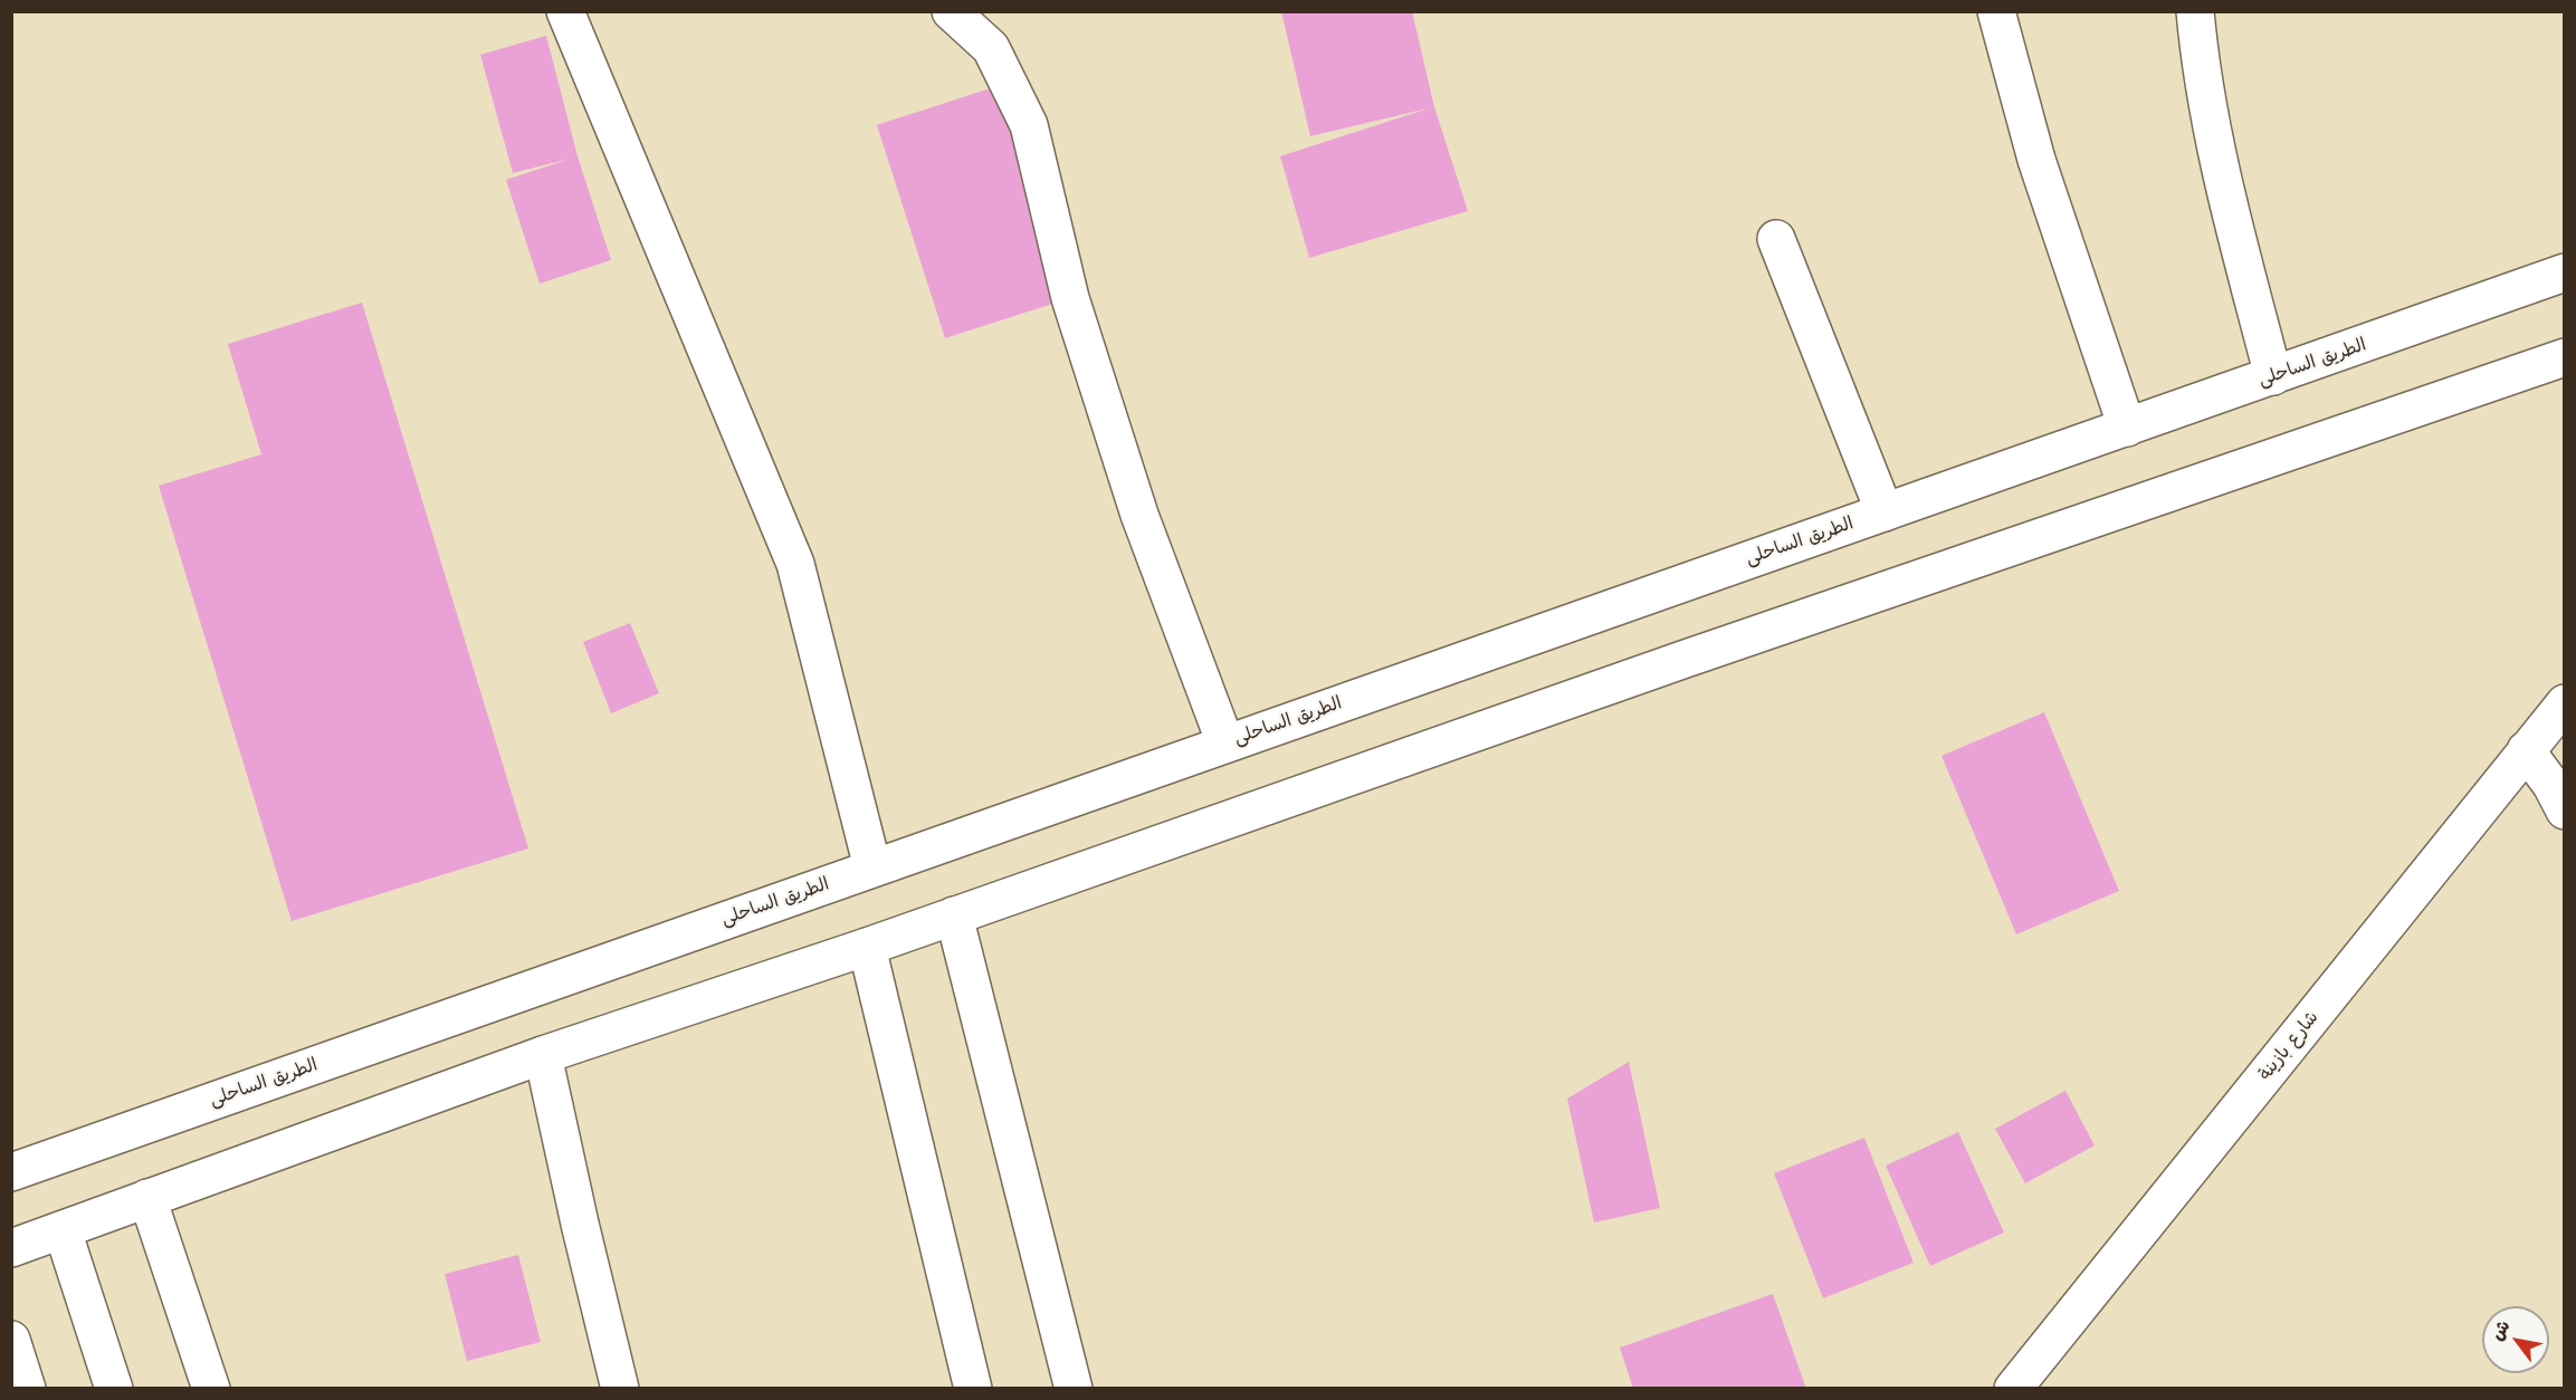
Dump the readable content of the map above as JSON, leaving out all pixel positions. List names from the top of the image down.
{
  "streets": {
    "main road": ["الطريق الساحلى", "شارع بازينة"]
  },
  "north": "top left"
}
